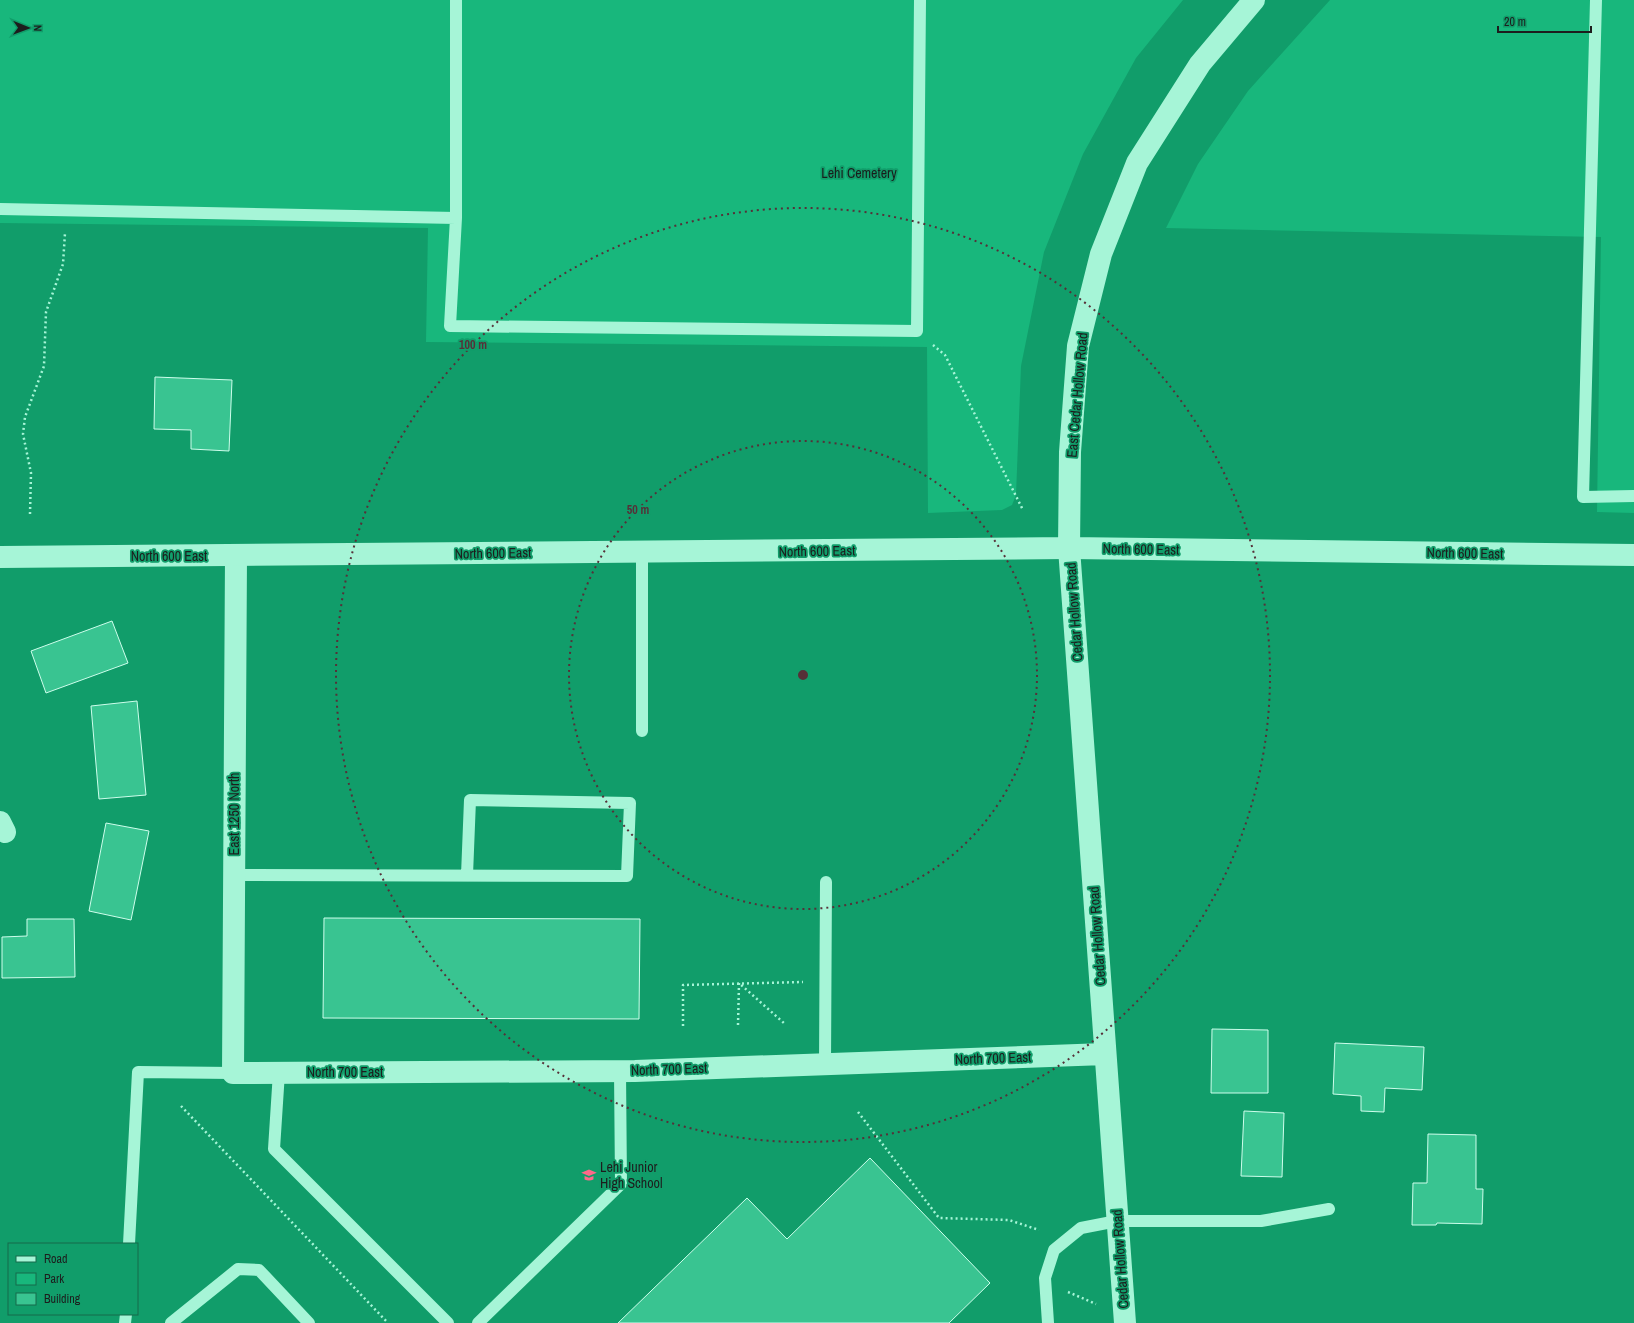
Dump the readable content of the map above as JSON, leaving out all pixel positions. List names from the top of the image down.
{
  "streets": {
    "street": [
      "East Cedar Hollow Road",
      "North 600 East",
      "Cedar Hollow Road",
      "East 1250 North",
      "North 700 East"
    ]
  },
  "crossings": [
    ["East Cedar Hollow Road", "North 600 East"],
    ["East Cedar Hollow Road", "Cedar Hollow Road"],
    ["North 600 East", "Cedar Hollow Road"],
    ["North 600 East", "East 1250 North"],
    ["Cedar Hollow Road", "North 700 East"],
    ["East 1250 North", "North 700 East"]
  ],
  "parks": ["Lehi Cemetery"],
  "places": {
    "school or university": ["Lehi Junior High School"]
  },
  "legend": ["Road", "Park", "Building"],
  "scale_bar": "20 m",
  "north": "right",
  "rings": ["100 m", "50 m"]
}
